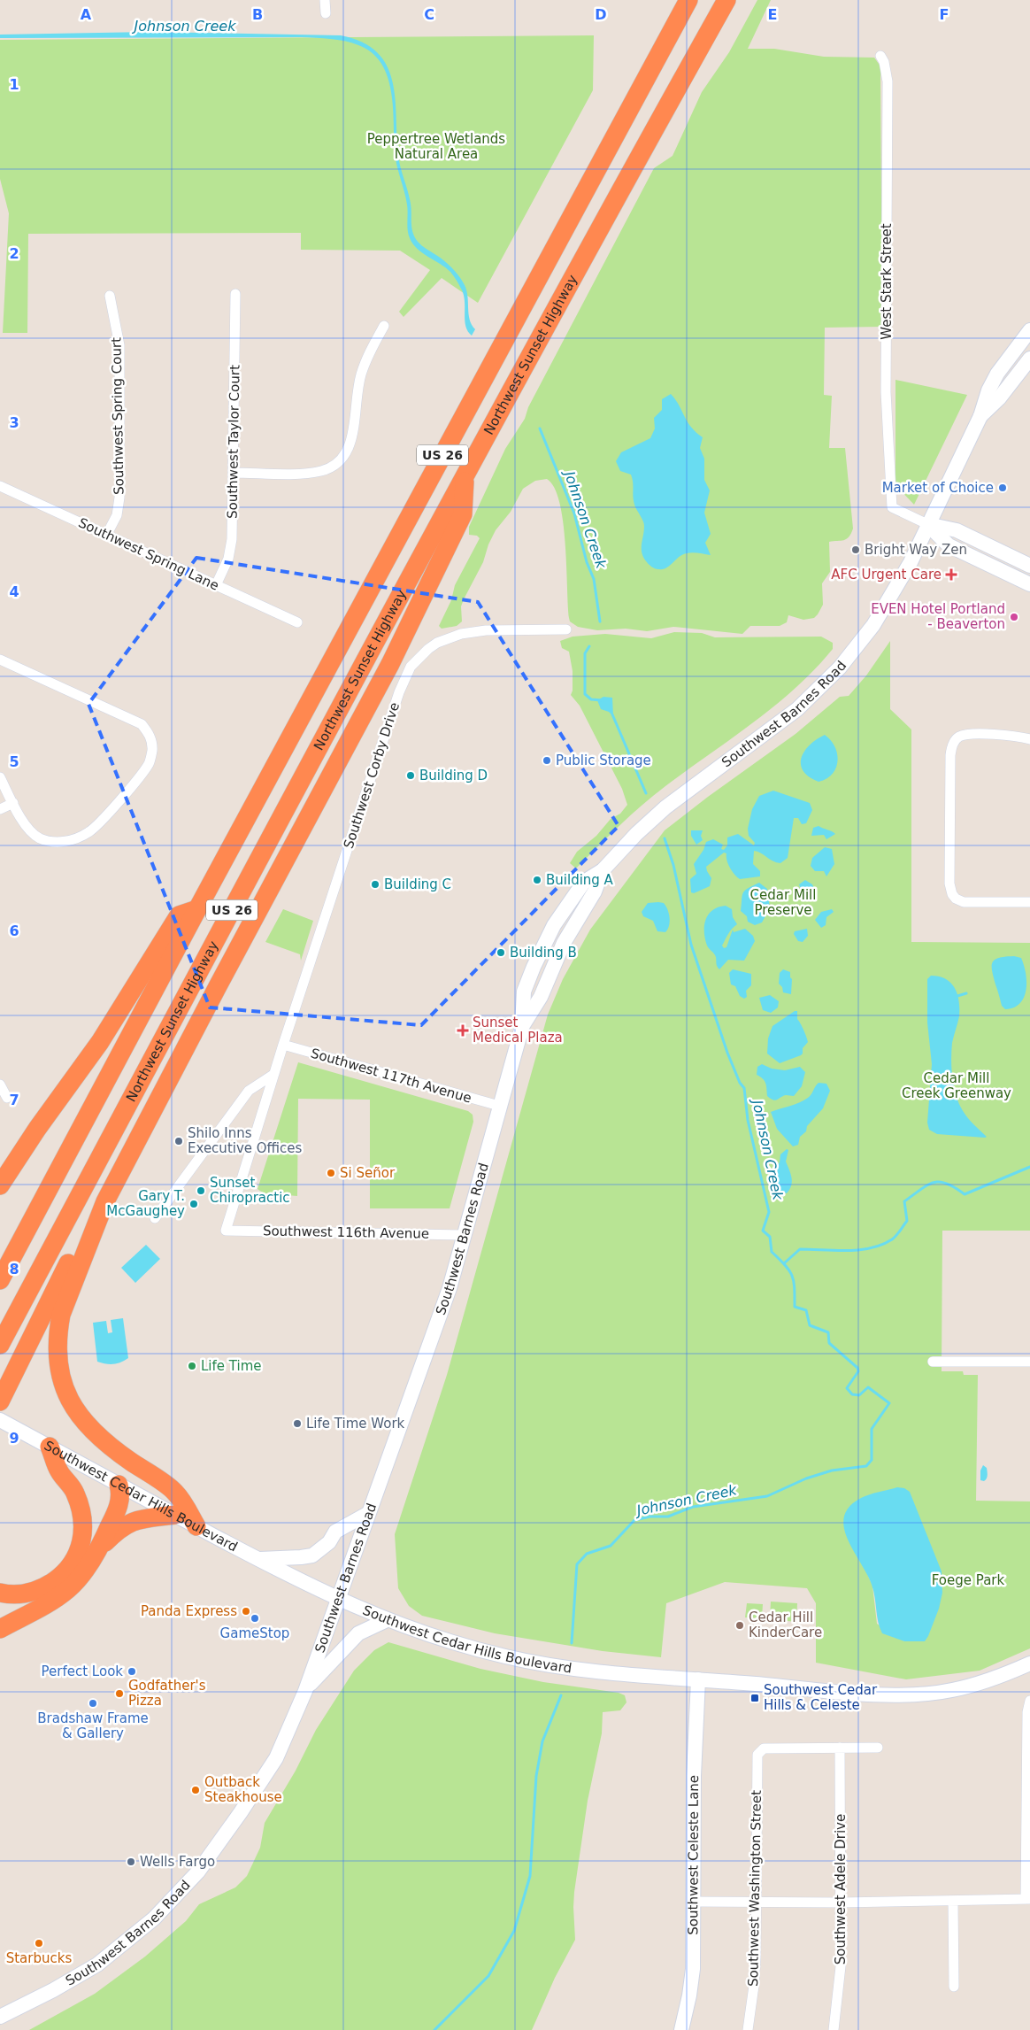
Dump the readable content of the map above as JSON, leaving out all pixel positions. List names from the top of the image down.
{
  "streets": {
    "highway": ["Northwest Sunset Highway", "US 26"],
    "main road": ["Southwest Barnes Road", "Southwest Cedar Hills Boulevard", "Southwest Celeste Lane"],
    "street": [
      "West Stark Street",
      "Southwest Spring Court",
      "Southwest Taylor Court",
      "Southwest Spring Lane",
      "Southwest Corby Drive",
      "Southwest 117th Avenue",
      "Southwest 116th Avenue",
      "Southwest Washington Street",
      "Southwest Adele Drive"
    ]
  },
  "crossings": [
    ["West Stark Street", "Southwest Barnes Road"],
    ["Southwest Spring Court", "Southwest Spring Lane"],
    ["Southwest Taylor Court", "Southwest Spring Lane"],
    ["Southwest Barnes Road", "Southwest 117th Avenue"],
    ["Southwest Barnes Road", "Southwest 116th Avenue"],
    ["Southwest Barnes Road", "Southwest Cedar Hills Boulevard"],
    ["Southwest Corby Drive", "Southwest 117th Avenue"],
    ["Southwest Corby Drive", "Southwest 116th Avenue"],
    ["Southwest Cedar Hills Boulevard", "Southwest Celeste Lane"],
    ["Southwest Washington Street", "Southwest Adele Drive"]
  ],
  "water": ["Johnson Creek"],
  "parks": [
    "Peppertree Wetlands Natural Area",
    "Cedar Mill Preserve",
    "Cedar Mill Creek Greenway",
    "Foege Park"
  ],
  "places": {
    "other": [
      "Market of Choice",
      "Bright Way Zen",
      "EVEN Hotel Portland - Beaverton",
      "Public Storage",
      "Building D",
      "Building A",
      "Building C",
      "Building B",
      "Shilo Inns Executive Offices",
      "Si Señor",
      "Sunset Chiropractic",
      "Gary T. McGaughey",
      "Life Time",
      "Life Time Work",
      "Panda Express",
      "GameStop",
      "Cedar Hill KinderCare",
      "Perfect Look",
      "Godfather's Pizza",
      "Bradshaw Frame & Gallery",
      "Outback Steakhouse",
      "Wells Fargo",
      "Starbucks"
    ],
    "health": ["AFC Urgent Care", "Sunset Medical Plaza"],
    "transit": ["Southwest Cedar Hills & Celeste"]
  },
  "grid": {
    "columns": [
      "A",
      "B",
      "C",
      "D",
      "E",
      "F"
    ],
    "rows": [
      "1",
      "2",
      "3",
      "4",
      "5",
      "6",
      "7",
      "8",
      "9"
    ]
  }
}
